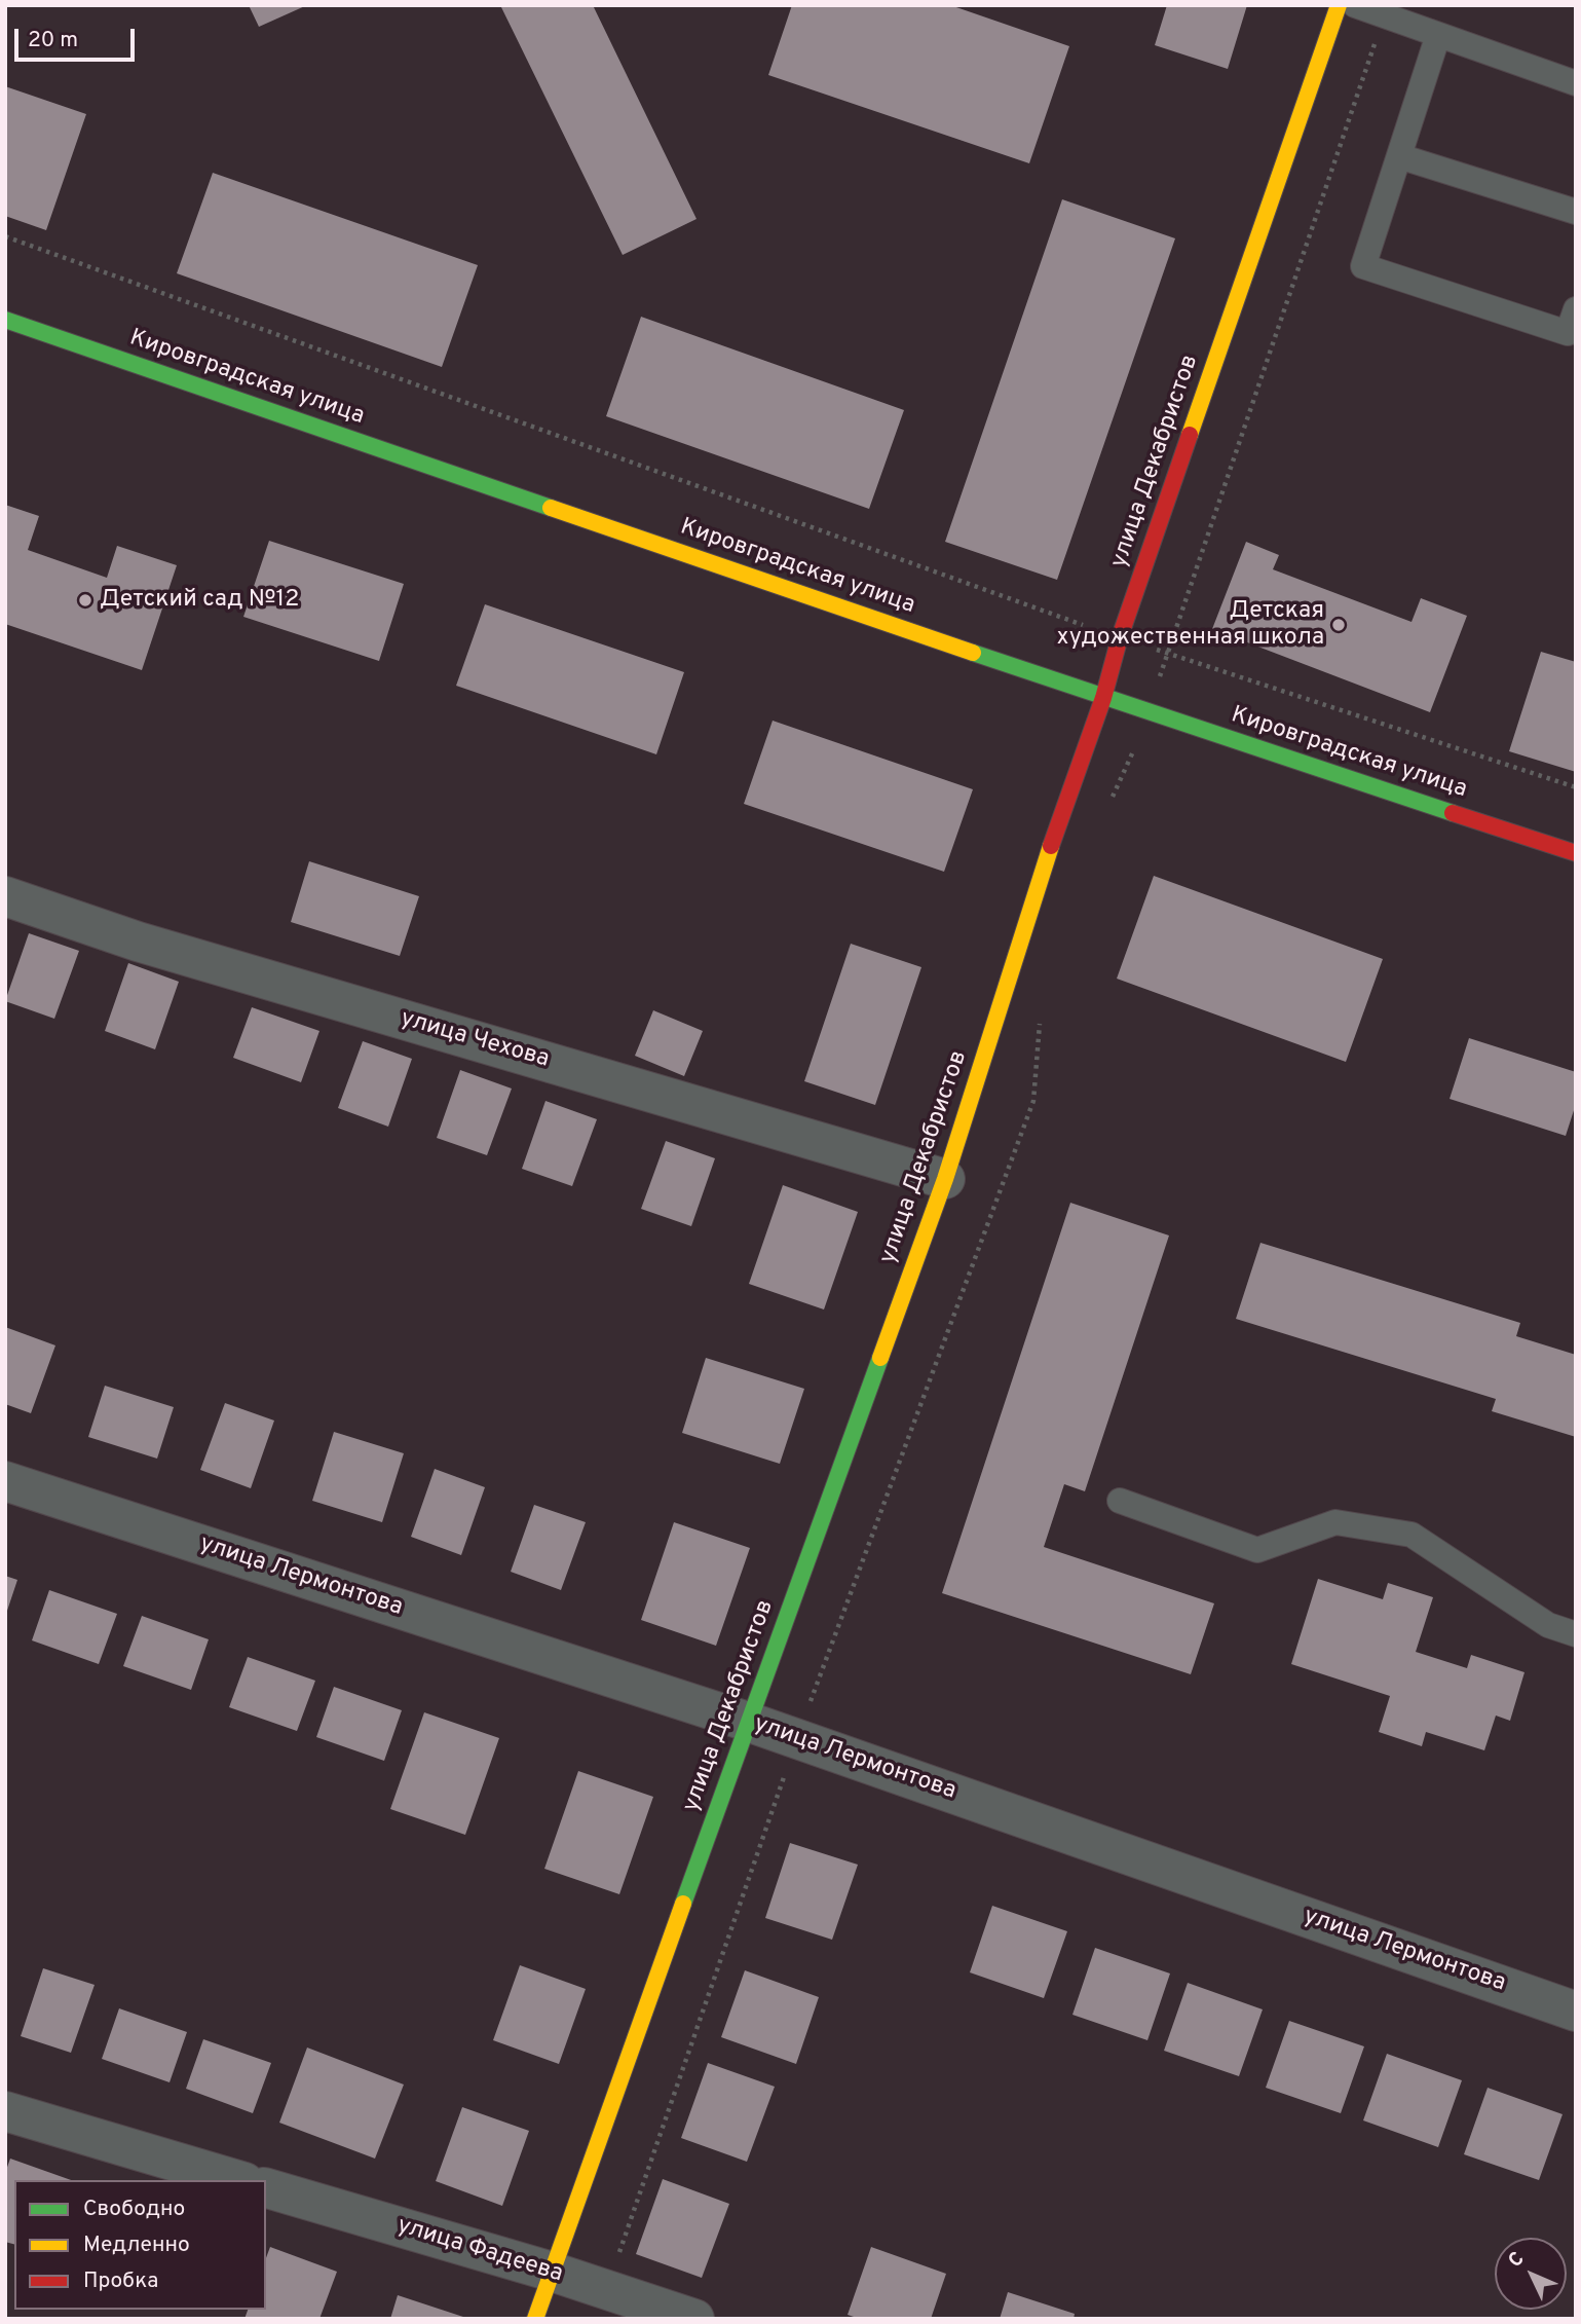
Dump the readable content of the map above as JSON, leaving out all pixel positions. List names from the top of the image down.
{
  "streets": {
    "street": [
      "Кировградская улица",
      "улица Декабристов",
      "улица Чехова",
      "улица Лермонтова",
      "улица Фадеева"
    ]
  },
  "crossings": [
    ["Кировградская улица", "улица Декабристов"],
    ["улица Декабристов", "улица Чехова"],
    ["улица Декабристов", "улица Лермонтова"],
    ["улица Декабристов", "улица Фадеева"]
  ],
  "places": ["Детский сад №12", "Детская художественная школа"],
  "legend": ["Свободно", "Медленно", "Пробка"],
  "scale_bar": "20 m",
  "north": "top left"
}
